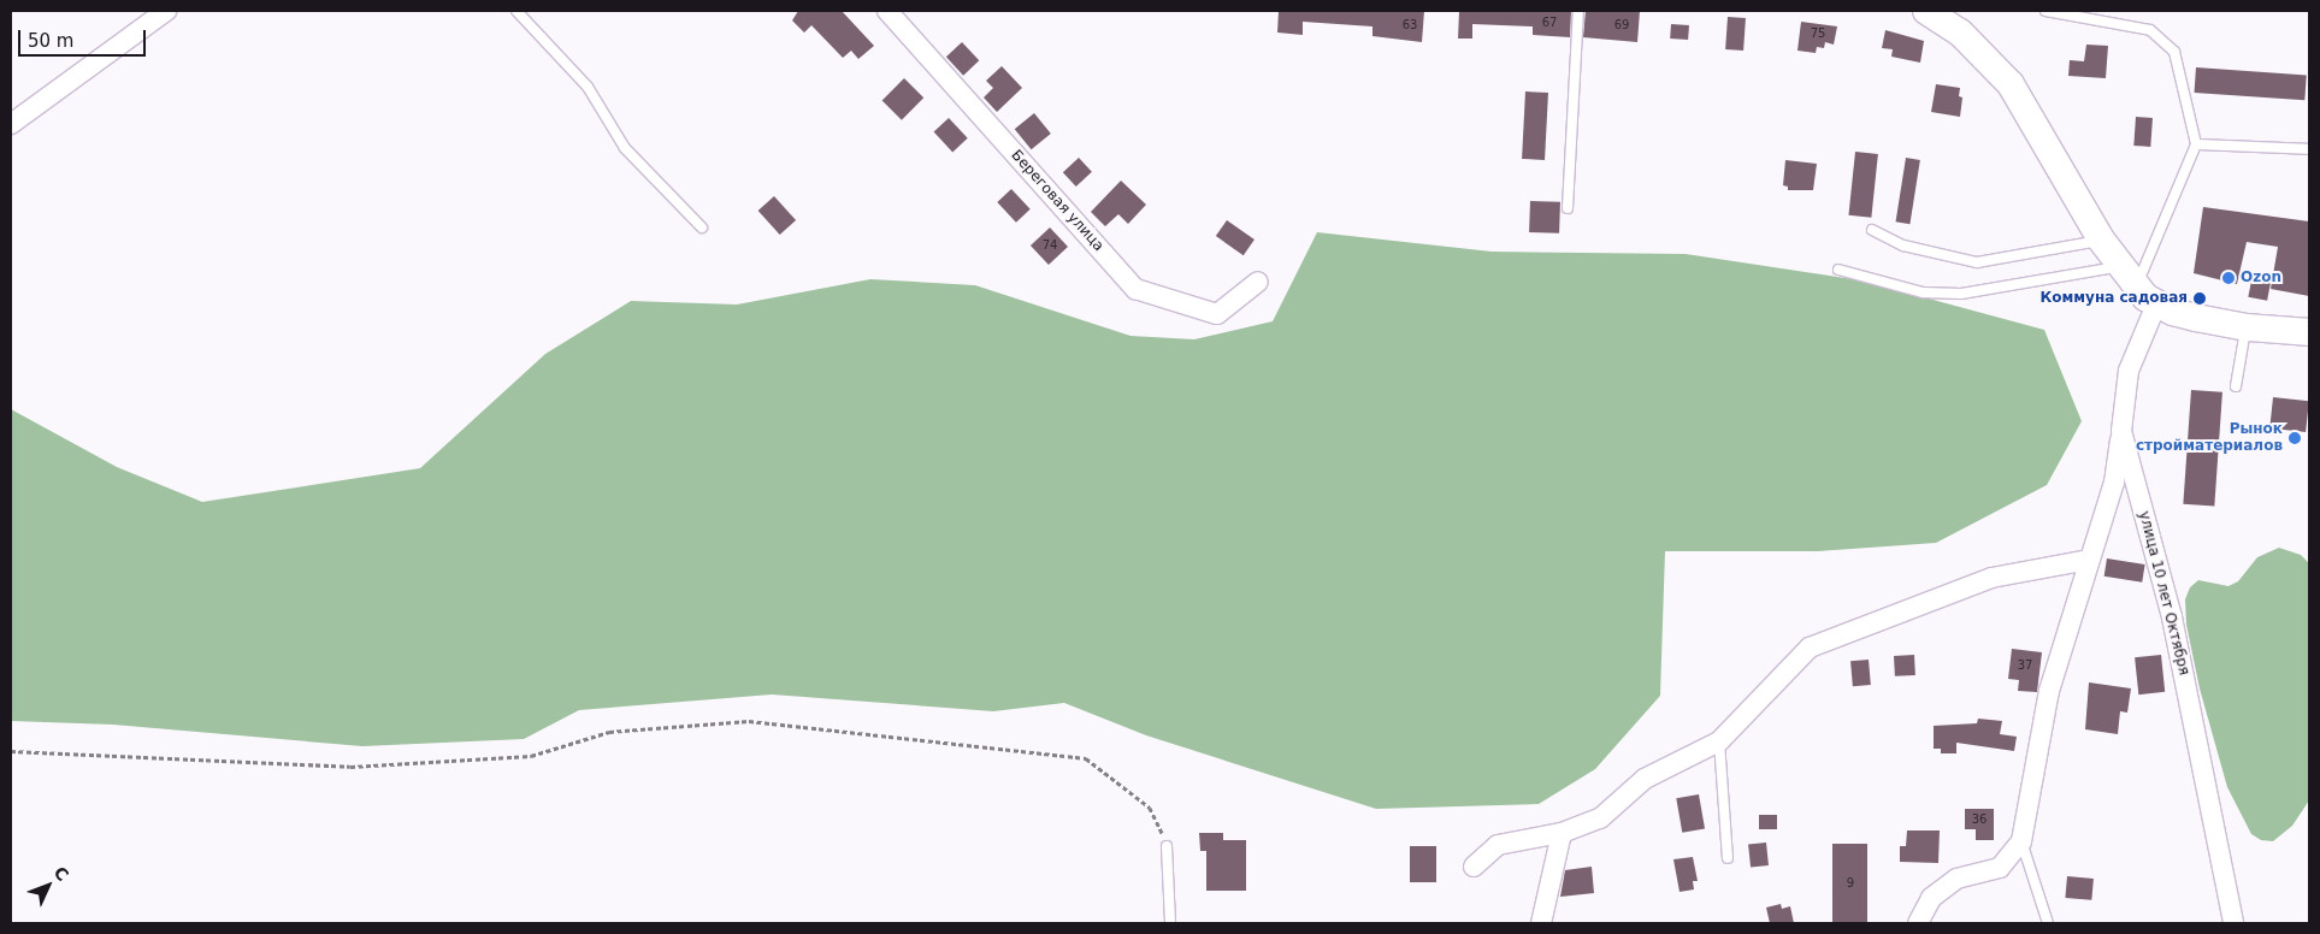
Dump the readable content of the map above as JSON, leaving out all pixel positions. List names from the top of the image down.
{
  "streets": {
    "street": ["Береговая улица", "улица 10 лет Октября"]
  },
  "places": ["Ozon", "Коммуна садовая", "Рынок стройматериалов"],
  "house_numbers": [
    "67",
    "63",
    "69",
    "75",
    "74",
    "37",
    "36",
    "9"
  ],
  "scale_bar": "50 m",
  "north": "top right"
}
